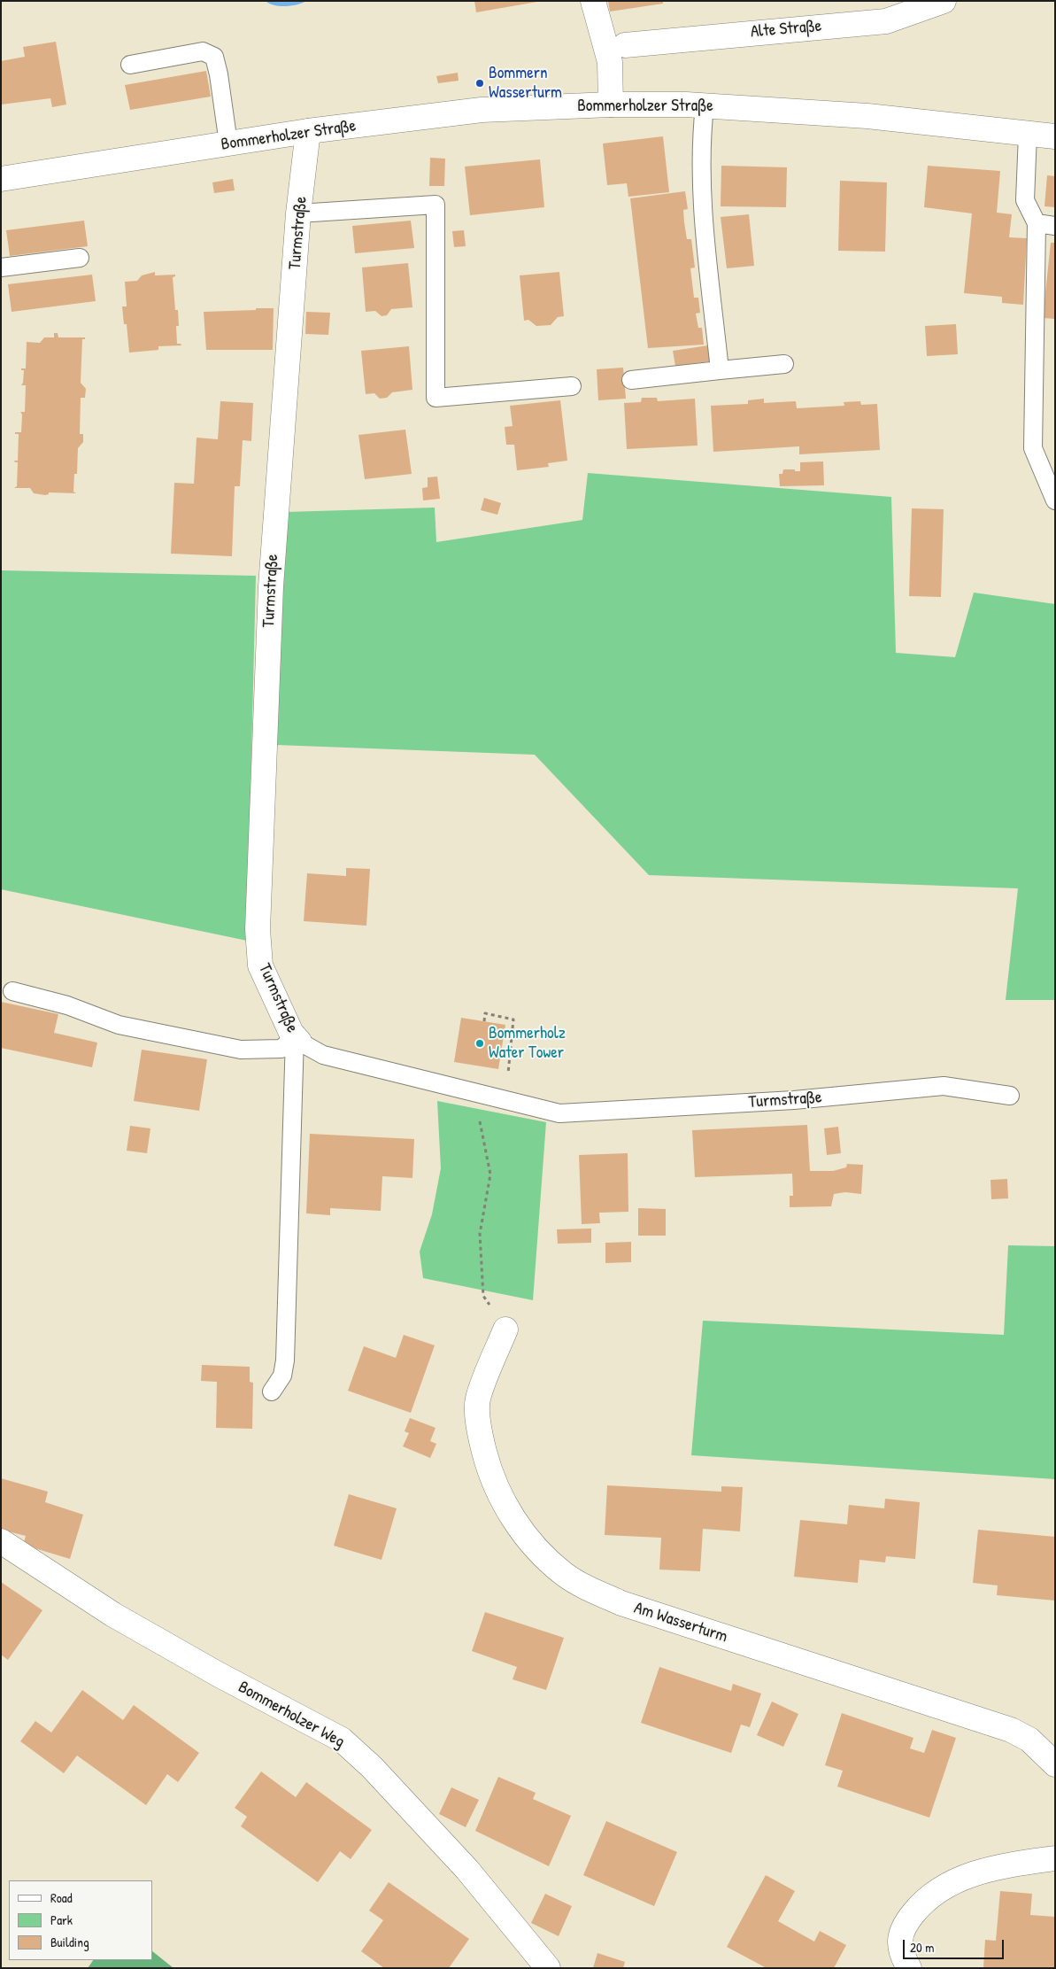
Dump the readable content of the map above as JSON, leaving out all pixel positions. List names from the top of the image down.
{
  "streets": {
    "street": [
      "Alte Straße",
      "Bommerholzer Straße",
      "Turmstraße",
      "Am Wasserturm",
      "Bommerholzer Weg"
    ]
  },
  "crossings": [
    ["Bommerholzer Straße", "Turmstraße"]
  ],
  "places": ["Bommern Wasserturm", "Bommerholz Water Tower"],
  "legend": ["Road", "Park", "Building"],
  "scale_bar": "20 m"
}
